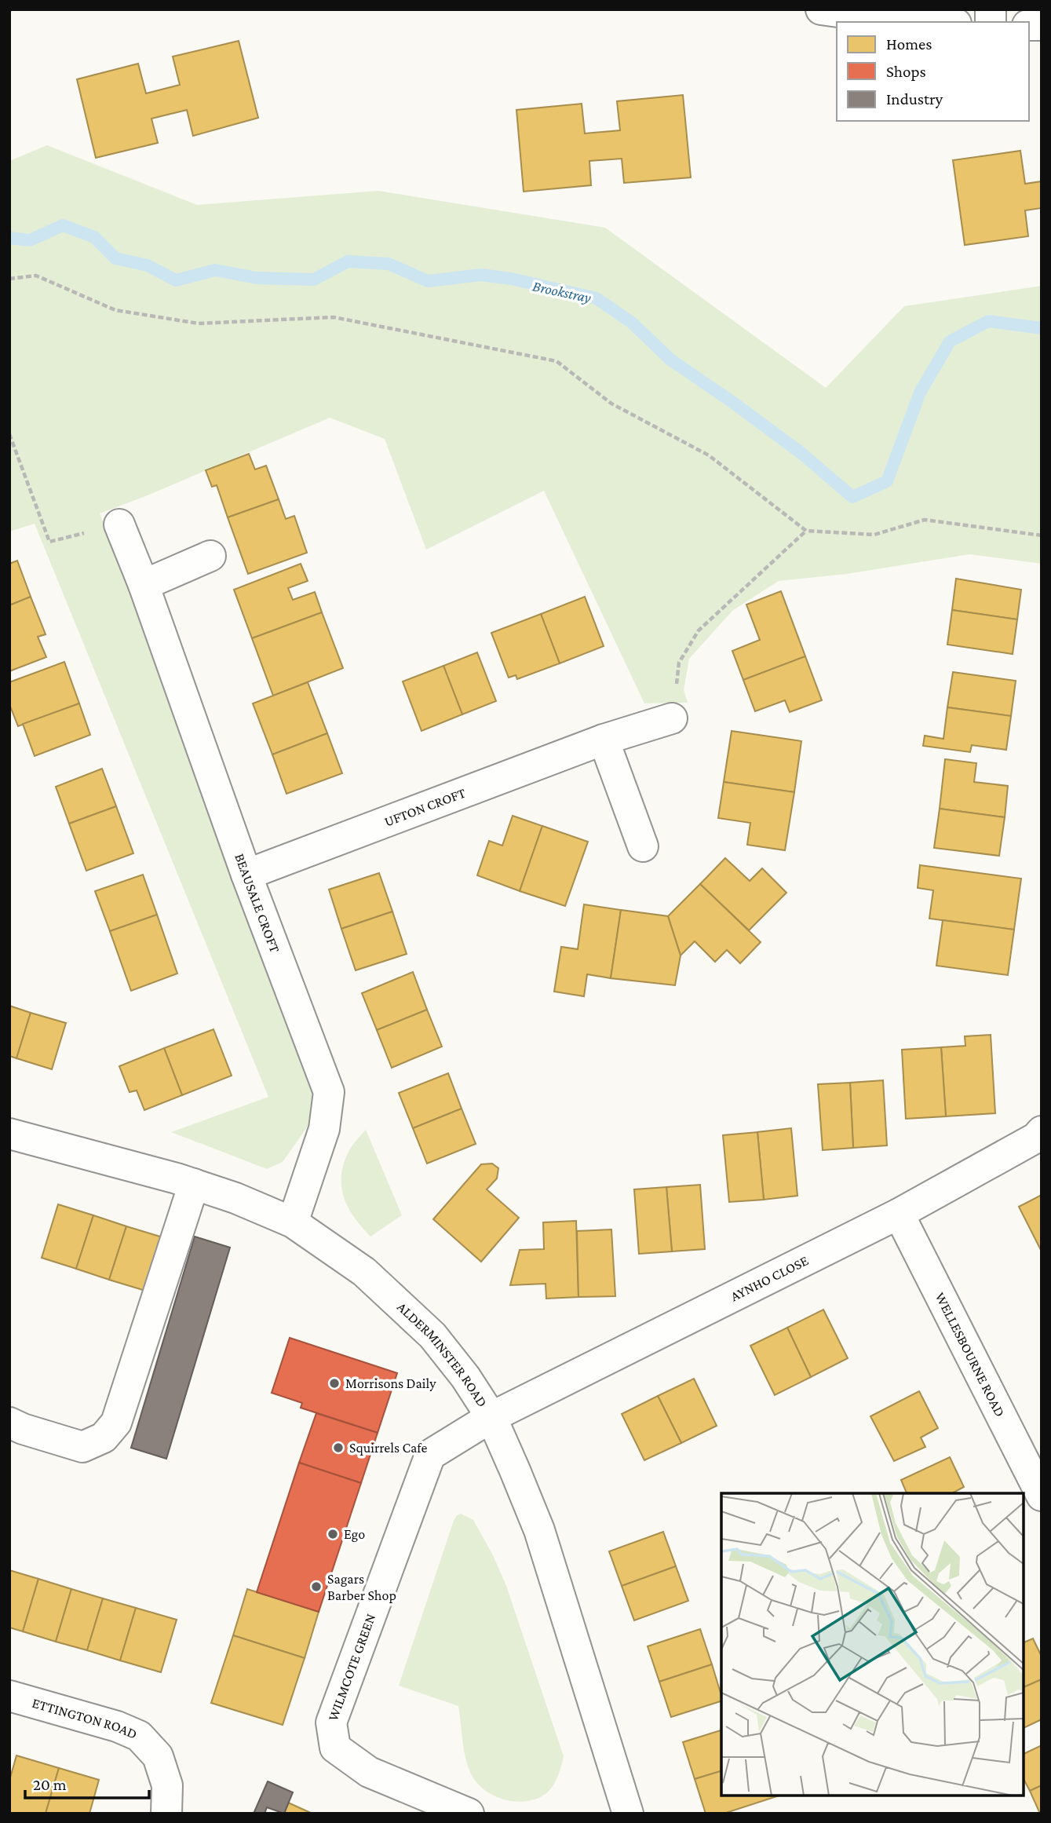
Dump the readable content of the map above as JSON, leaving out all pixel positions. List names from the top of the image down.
{
  "streets": {
    "street": [
      "UFTON CROFT",
      "BEAUSALE CROFT",
      "AYNHO CLOSE",
      "WELLESBOURNE ROAD",
      "ALDERMINSTER ROAD",
      "WILMCOTE GREEN",
      "ETTINGTON ROAD"
    ]
  },
  "crossings": [
    ["UFTON CROFT", "BEAUSALE CROFT"],
    ["BEAUSALE CROFT", "ALDERMINSTER ROAD"],
    ["AYNHO CLOSE", "WELLESBOURNE ROAD"],
    ["AYNHO CLOSE", "ALDERMINSTER ROAD"],
    ["AYNHO CLOSE", "WILMCOTE GREEN"],
    ["ALDERMINSTER ROAD", "WILMCOTE GREEN"]
  ],
  "water": ["Brookstray"],
  "places": [
    "Morrisons Daily",
    "Squirrels Cafe",
    "Ego",
    "Sagars Barber Shop"
  ],
  "legend": ["Homes", "Shops", "Industry"],
  "scale_bar": "20 m"
}
